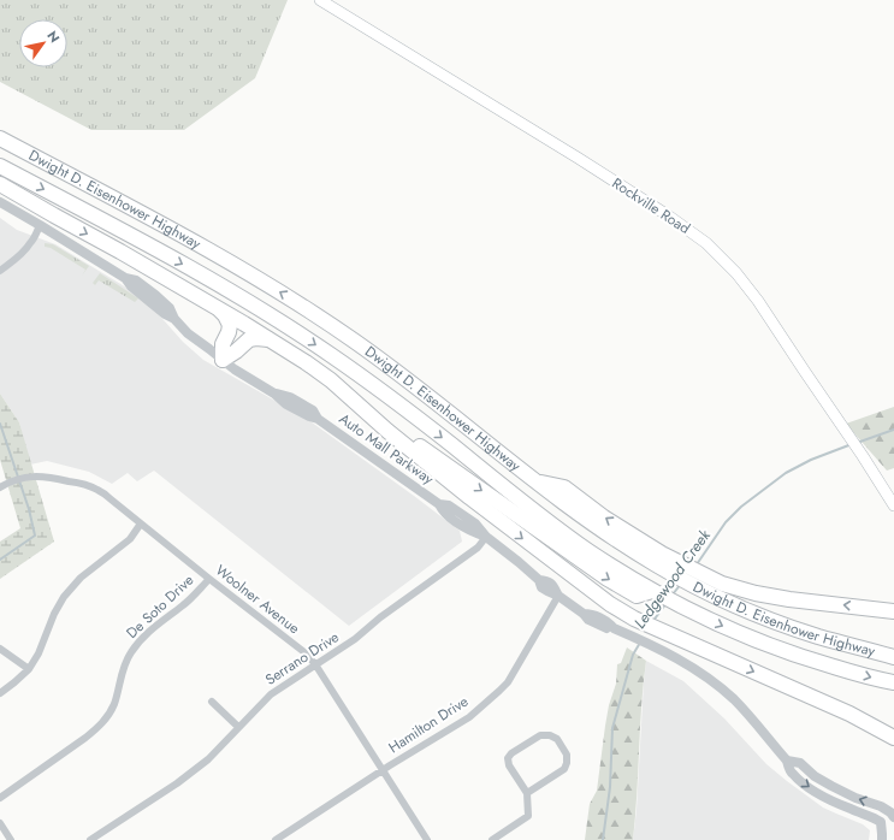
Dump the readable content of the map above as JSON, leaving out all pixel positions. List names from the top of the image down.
{
  "streets": {
    "highway": ["Dwight D. Eisenhower Highway"],
    "main road": ["Rockville Road"],
    "street": [
      "Auto Mall Parkway",
      "Woolner Avenue",
      "De Soto Drive",
      "Serrano Drive",
      "Hamilton Drive"
    ]
  },
  "crossings": [
    ["Auto Mall Parkway", "Serrano Drive"],
    ["Auto Mall Parkway", "Hamilton Drive"],
    ["Woolner Avenue", "De Soto Drive"],
    ["Woolner Avenue", "Serrano Drive"],
    ["Woolner Avenue", "Hamilton Drive"]
  ],
  "water": ["Ledgewood Creek"],
  "north": "top right"
}
